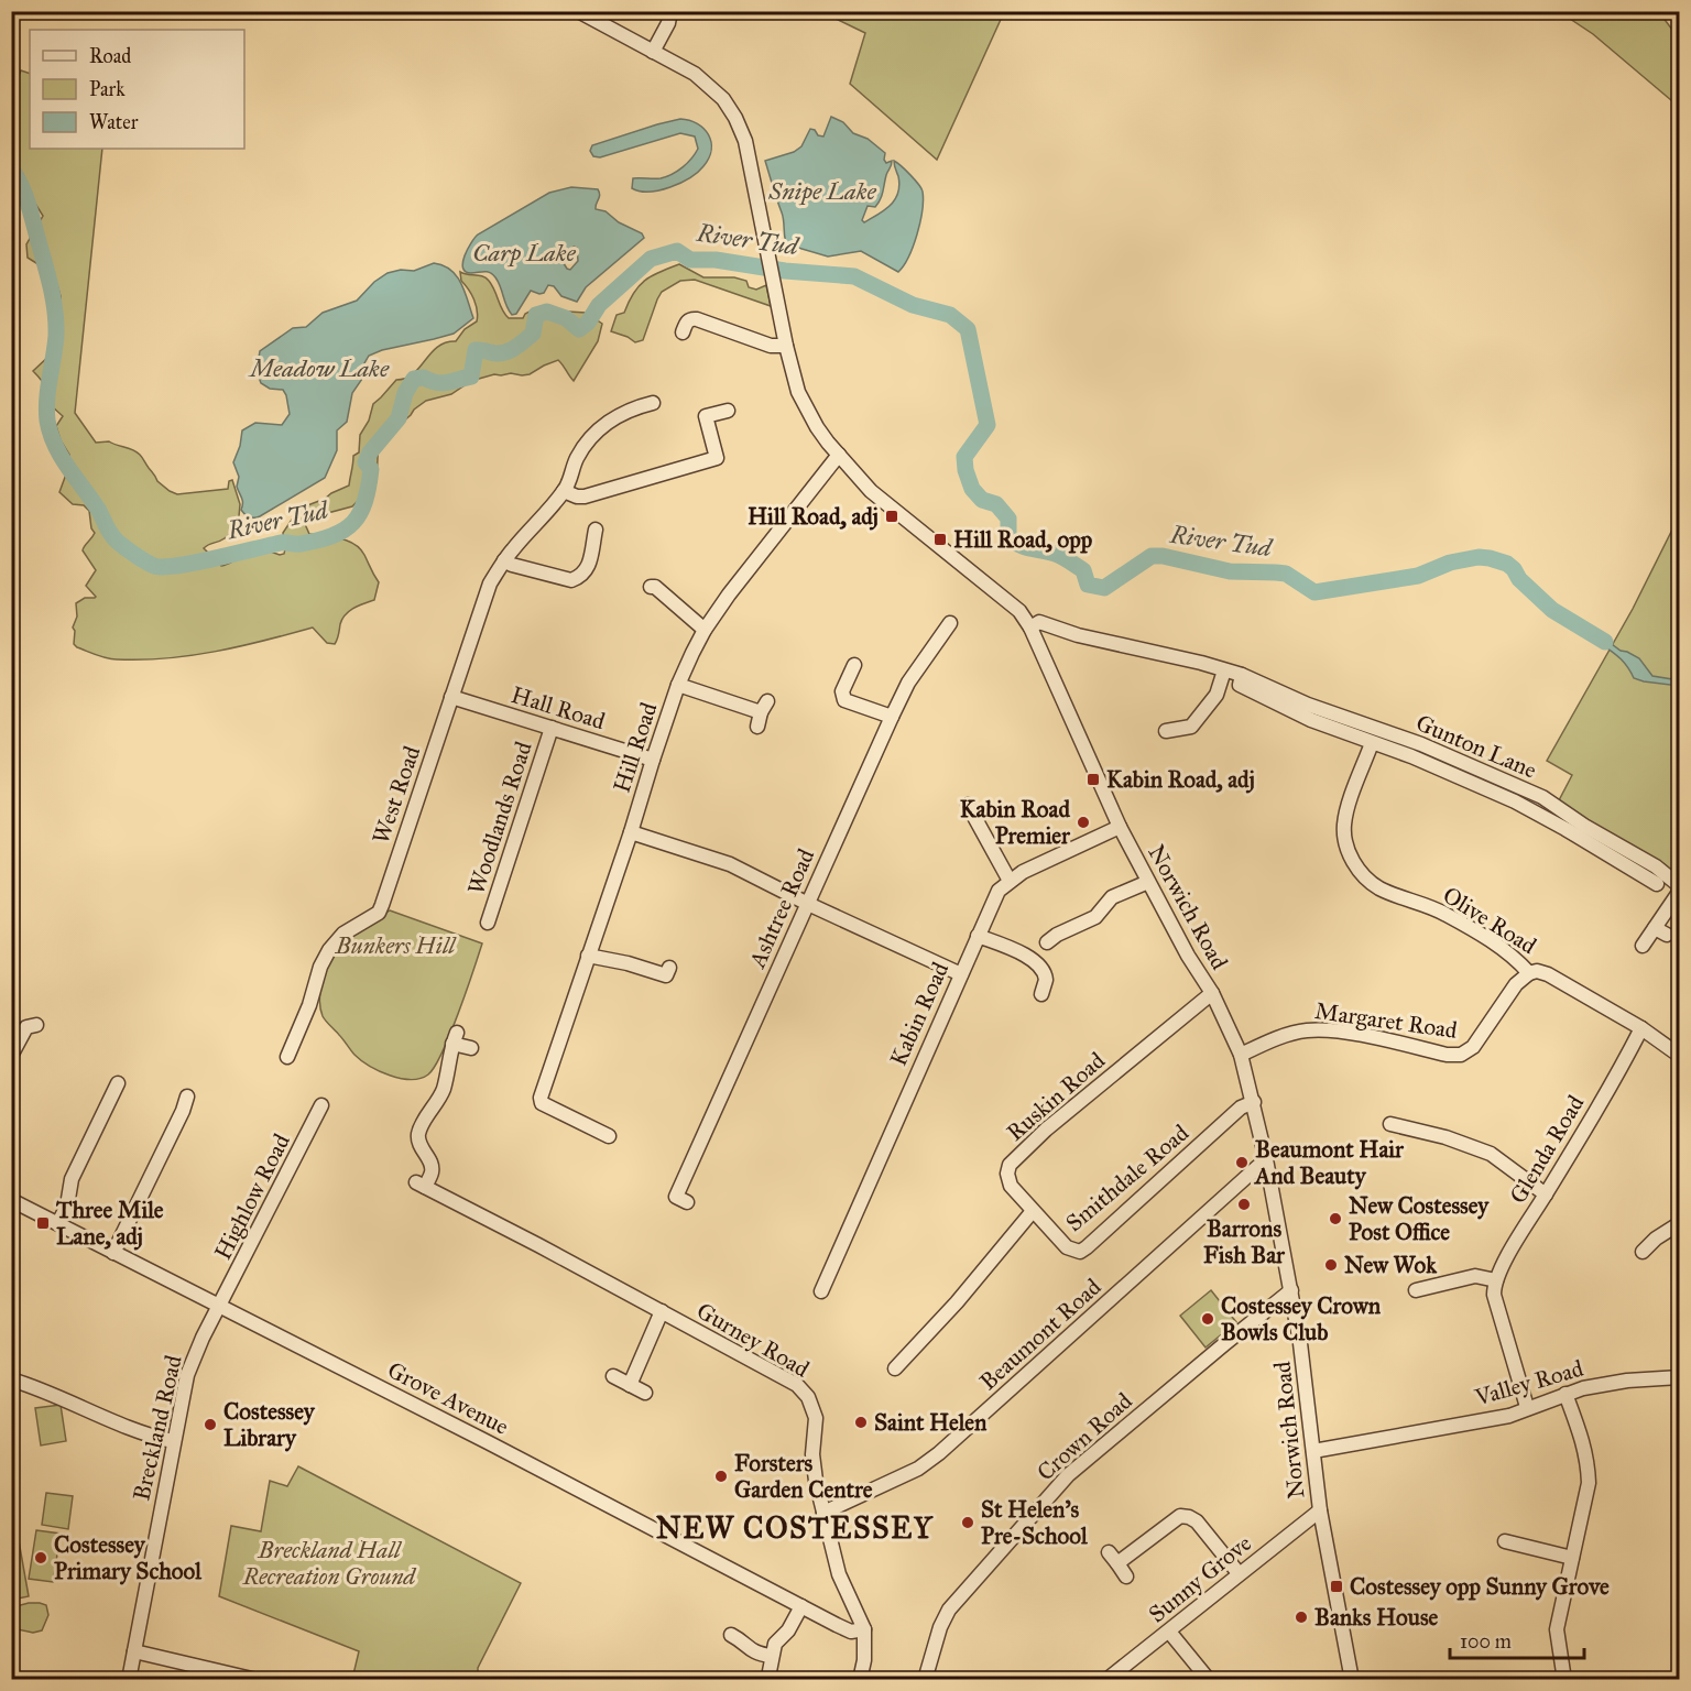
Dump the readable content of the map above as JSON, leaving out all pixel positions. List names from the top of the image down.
{
  "streets": {
    "street": [
      "Hall Road",
      "Gunton Lane",
      "Hill Road",
      "West Road",
      "Woodlands Road",
      "Norwich Road",
      "Ashtree Road",
      "Olive Road",
      "Kabin Road",
      "Margaret Road",
      "Ruskin Road",
      "Glenda Road",
      "Smithdale Road",
      "Highlow Road",
      "Beaumont Road",
      "Gurney Road",
      "Valley Road",
      "Grove Avenue",
      "Breckland Road",
      "Crown Road",
      "Sunny Grove"
    ]
  },
  "crossings": [
    ["Hall Road", "Hill Road"],
    ["Hall Road", "West Road"],
    ["Hall Road", "Woodlands Road"],
    ["Gunton Lane", "Norwich Road"],
    ["Gunton Lane", "Olive Road"],
    ["Hill Road", "Norwich Road"],
    ["Norwich Road", "Kabin Road"],
    ["Norwich Road", "Margaret Road"],
    ["Norwich Road", "Ruskin Road"],
    ["Norwich Road", "Smithdale Road"],
    ["Norwich Road", "Beaumont Road"],
    ["Norwich Road", "Valley Road"],
    ["Norwich Road", "Crown Road"],
    ["Norwich Road", "Sunny Grove"],
    ["Olive Road", "Margaret Road"],
    ["Olive Road", "Glenda Road"],
    ["Ruskin Road", "Smithdale Road"],
    ["Highlow Road", "Grove Avenue"],
    ["Highlow Road", "Breckland Road"],
    ["Beaumont Road", "Gurney Road"],
    ["Gurney Road", "Grove Avenue"],
    ["Grove Avenue", "Breckland Road"]
  ],
  "districts": ["NEW COSTESSEY"],
  "water": [
    "Snipe Lake",
    "River Tud",
    "Carp Lake",
    "Meadow Lake"
  ],
  "parks": ["Bunkers Hill", "Breckland Hall Recreation Ground"],
  "places": {
    "transit": [
      "Hill Road, adj",
      "Hill Road, opp",
      "Kabin Road, adj",
      "Three Mile Lane, adj",
      "Costessey opp Sunny Grove"
    ],
    "other": [
      "Kabin Road Premier",
      "Beaumont Hair And Beauty",
      "Barrons Fish Bar",
      "New Costessey Post Office",
      "New Wok",
      "Costessey Crown Bowls Club",
      "Saint Helen",
      "Costessey Library",
      "Forsters Garden Centre",
      "St Helen's Pre-School",
      "Costessey Primary School",
      "Banks House"
    ]
  },
  "legend": ["Road", "Park", "Water"],
  "scale_bar": "100 m"
}
